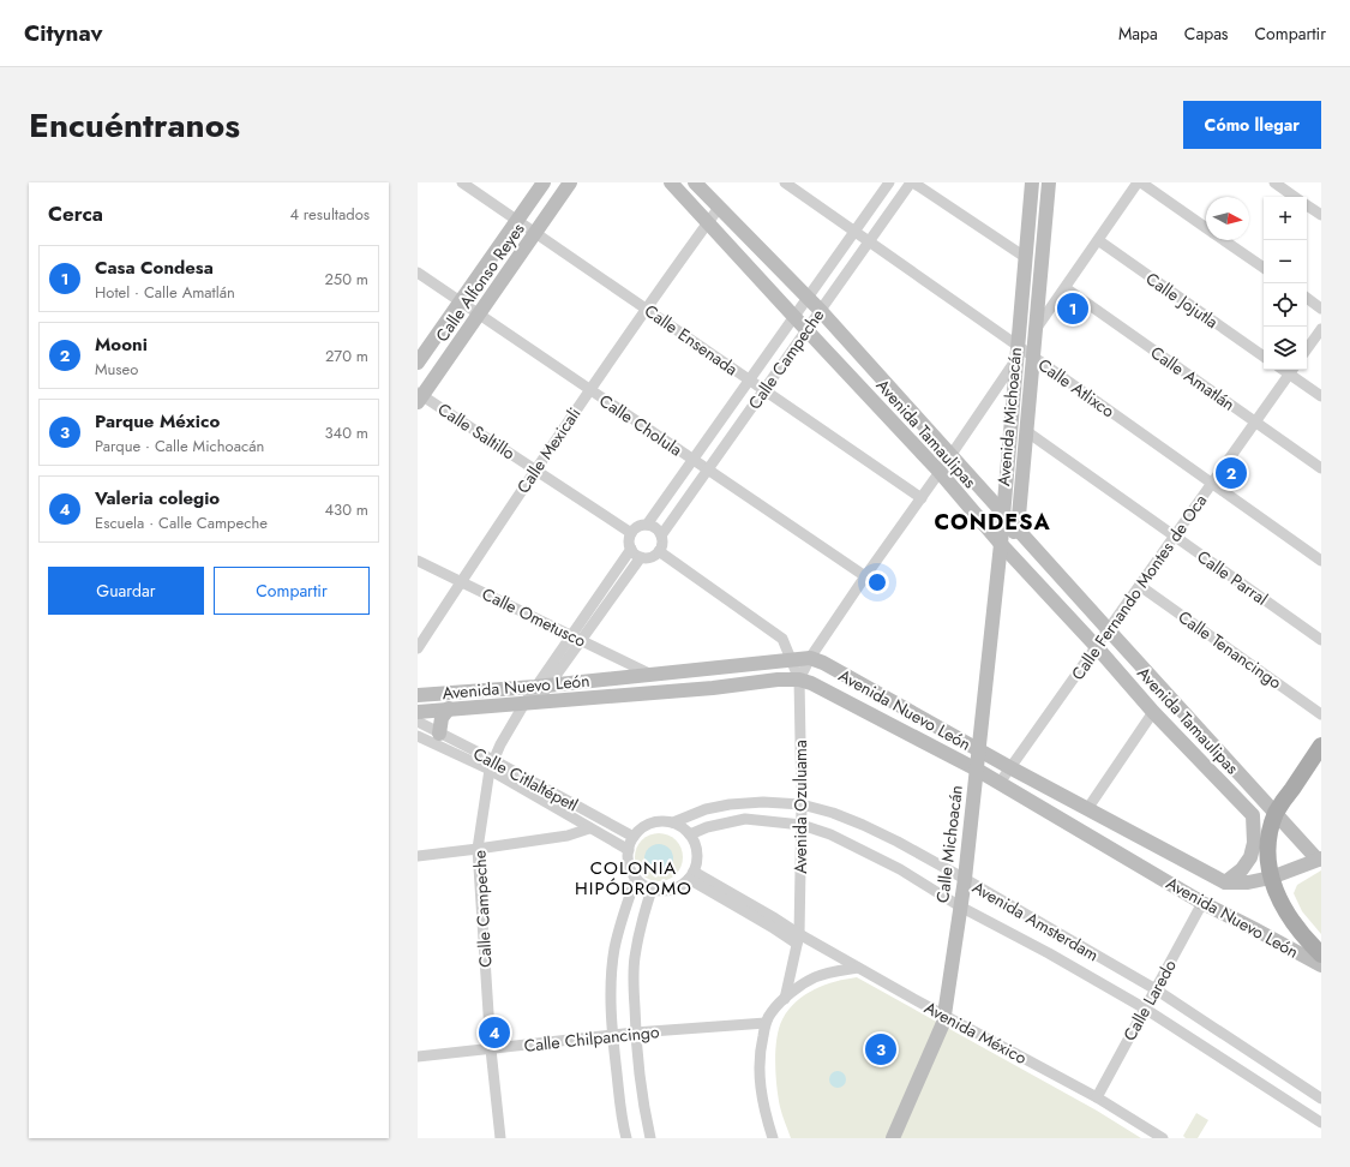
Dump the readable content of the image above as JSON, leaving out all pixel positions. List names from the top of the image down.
{
  "streets": {
    "main road": ["Avenida Nuevo León"],
    "street": [
      "Calle Alfonso Reyes",
      "Calle Jojutla",
      "Calle Ensenada",
      "Calle Campeche",
      "Calle Amatlán",
      "Calle Atlixco",
      "Avenida Michoacán",
      "Calle Cholula",
      "Calle Saltillo",
      "Avenida Tamaulipas",
      "Calle Mexicali",
      "Calle Parral",
      "Calle Fernando Montes de Oca",
      "Calle Ometusco",
      "Calle Tenancingo",
      "Calle Citlaltépetl",
      "Avenida Ozuluama",
      "Calle Michoacán",
      "Avenida Amsterdam",
      "Calle Laredo",
      "Avenida México",
      "Calle Chilpancingo"
    ]
  },
  "crossings": [
    ["Calle Alfonso Reyes", "Calle Ensenada"],
    ["Calle Alfonso Reyes", "Calle Cholula"],
    ["Calle Alfonso Reyes", "Calle Saltillo"],
    ["Calle Ensenada", "Calle Campeche"],
    ["Calle Ensenada", "Calle Mexicali"],
    ["Calle Campeche", "Calle Atlixco"],
    ["Calle Campeche", "Calle Cholula"],
    ["Calle Campeche", "Calle Saltillo"],
    ["Calle Campeche", "Avenida Tamaulipas"],
    ["Calle Campeche", "Calle Ometusco"],
    ["Calle Campeche", "Avenida Nuevo León"],
    ["Calle Campeche", "Calle Citlaltépetl"],
    ["Calle Campeche", "Calle Chilpancingo"],
    ["Calle Amatlán", "Calle Fernando Montes de Oca"],
    ["Calle Atlixco", "Avenida Michoacán"],
    ["Calle Atlixco", "Calle Fernando Montes de Oca"],
    ["Avenida Michoacán", "Avenida Tamaulipas"],
    ["Avenida Michoacán", "Calle Parral"],
    ["Avenida Michoacán", "Calle Michoacán"],
    ["Calle Cholula", "Calle Mexicali"],
    ["Calle Saltillo", "Calle Mexicali"],
    ["Avenida Tamaulipas", "Calle Mexicali"],
    ["Avenida Tamaulipas", "Calle Fernando Montes de Oca"],
    ["Avenida Tamaulipas", "Calle Michoacán"],
    ["Calle Mexicali", "Calle Ometusco"],
    ["Calle Parral", "Calle Fernando Montes de Oca"],
    ["Calle Fernando Montes de Oca", "Calle Tenancingo"],
    ["Calle Fernando Montes de Oca", "Avenida Nuevo León"],
    ["Calle Ometusco", "Avenida Nuevo León"],
    ["Avenida Nuevo León", "Avenida Ozuluama"],
    ["Avenida Nuevo León", "Calle Michoacán"],
    ["Avenida Nuevo León", "Calle Laredo"],
    ["Calle Citlaltépetl", "Avenida Amsterdam"],
    ["Avenida Ozuluama", "Avenida Amsterdam"],
    ["Calle Michoacán", "Avenida Amsterdam"],
    ["Calle Michoacán", "Avenida México"],
    ["Avenida Amsterdam", "Calle Laredo"],
    ["Calle Laredo", "Avenida México"]
  ],
  "districts": ["CONDESA", "COLONIA HIPÓDROMO"],
  "north": "right",
  "page": {
    "header": "Citynav",
    "nav": ["Mapa", "Capas", "Compartir"],
    "title": "Encuéntranos",
    "buttons": [
      "Cómo llegar",
      ["Guardar", "Compartir"]
    ],
    "heading": ["Cerca", "4 resultados"],
    "map_buttons": ["+", "−"],
    "list": [
      {
        "mark": "1",
        "name": "Casa Condesa",
        "note": "Hotel · Calle Amatlán",
        "value": "250 m"
      },
      {
        "mark": "2",
        "name": "Mooni",
        "note": "Museo",
        "value": "270 m"
      },
      {
        "mark": "3",
        "name": "Parque México",
        "note": "Parque · Calle Michoacán",
        "value": "340 m"
      },
      {
        "mark": "4",
        "name": "Valeria colegio",
        "note": "Escuela · Calle Campeche",
        "value": "430 m"
      }
    ],
    "pins": [
      "1",
      "2",
      "4",
      "3"
    ]
  }
}
